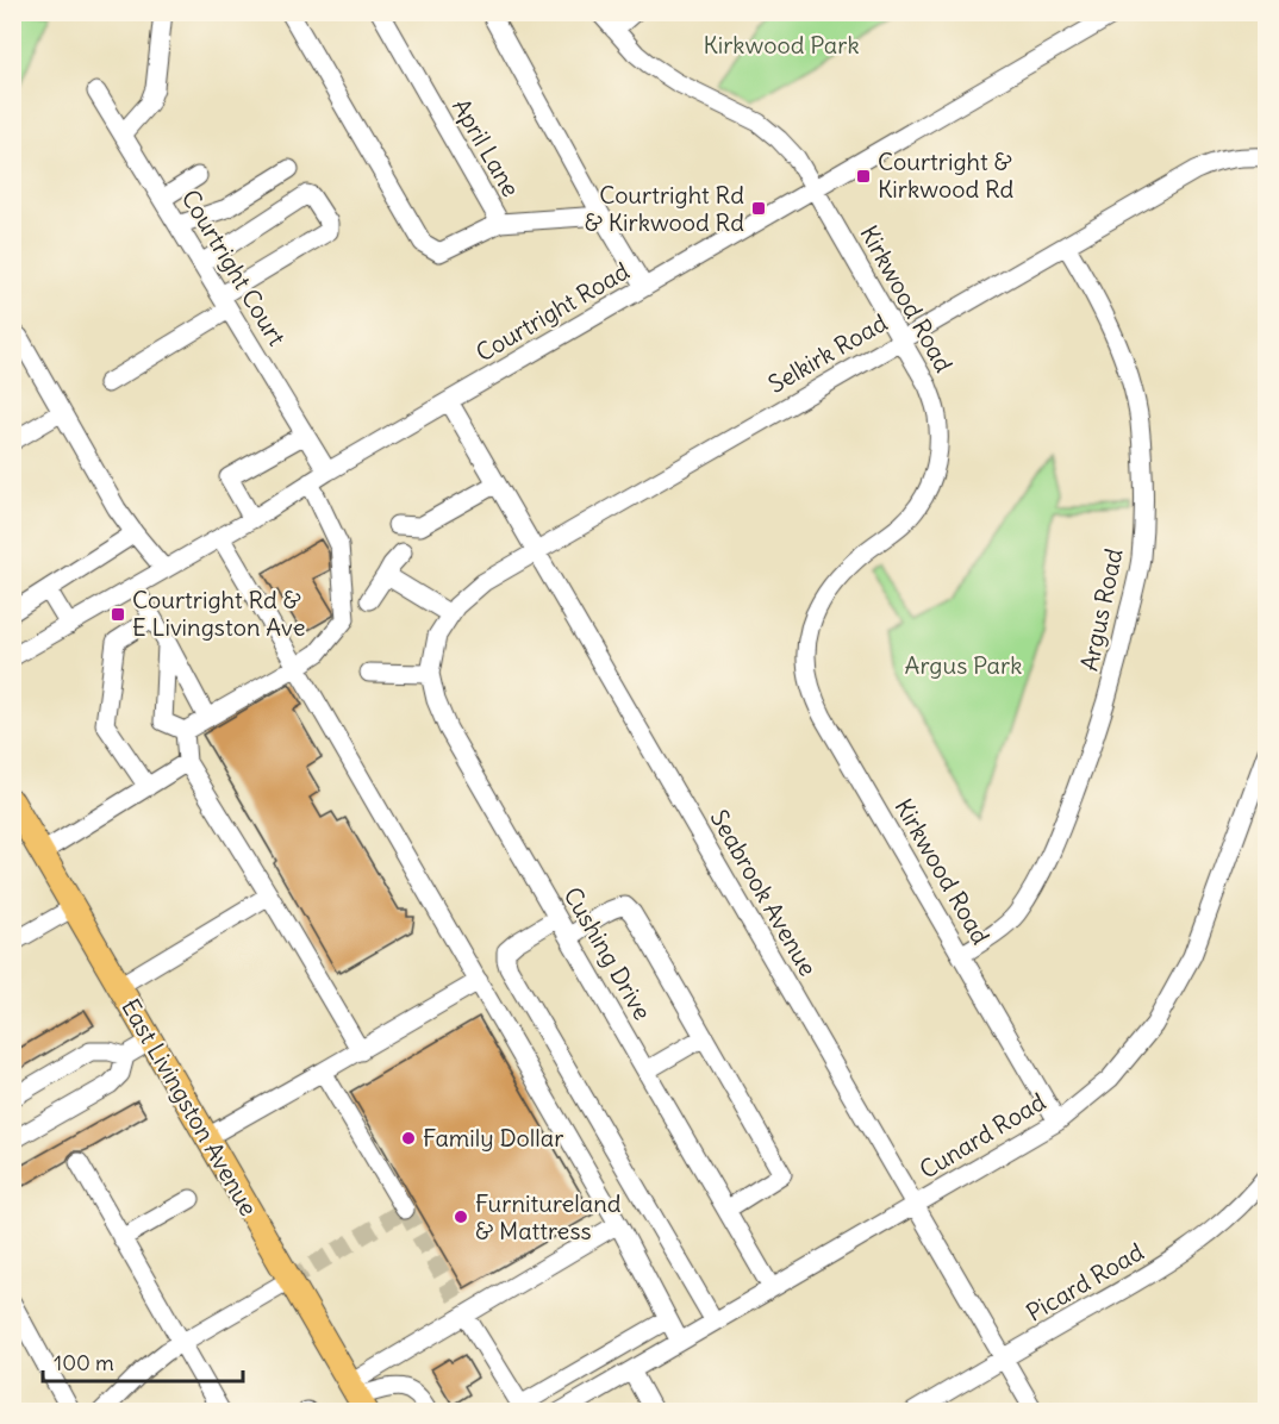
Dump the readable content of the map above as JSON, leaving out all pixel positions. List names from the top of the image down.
{
  "streets": {
    "main road": ["East Livingston Avenue"],
    "street": [
      "April Lane",
      "Courtright Court",
      "Kirkwood Road",
      "Courtright Road",
      "Selkirk Road",
      "Argus Road",
      "Seabrook Avenue",
      "Cushing Drive",
      "Cunard Road",
      "Picard Road"
    ]
  },
  "crossings": [
    ["Courtright Court", "Courtright Road"],
    ["Kirkwood Road", "Courtright Road"],
    ["Kirkwood Road", "Selkirk Road"],
    ["Kirkwood Road", "Argus Road"],
    ["Kirkwood Road", "Cunard Road"],
    ["Courtright Road", "Seabrook Avenue"],
    ["Selkirk Road", "Argus Road"],
    ["Selkirk Road", "Seabrook Avenue"],
    ["Selkirk Road", "Cushing Drive"],
    ["Seabrook Avenue", "Cunard Road"],
    ["Seabrook Avenue", "Picard Road"],
    ["Cushing Drive", "Cunard Road"]
  ],
  "parks": ["Kirkwood Park", "Argus Park"],
  "places": {
    "transit": ["Courtright & Kirkwood Rd", "Courtright Rd & Kirkwood Rd", "Courtright Rd & E Livingston Ave"],
    "other": ["Family Dollar", "Furnitureland & Mattress"]
  },
  "scale_bar": "100 m"
}
